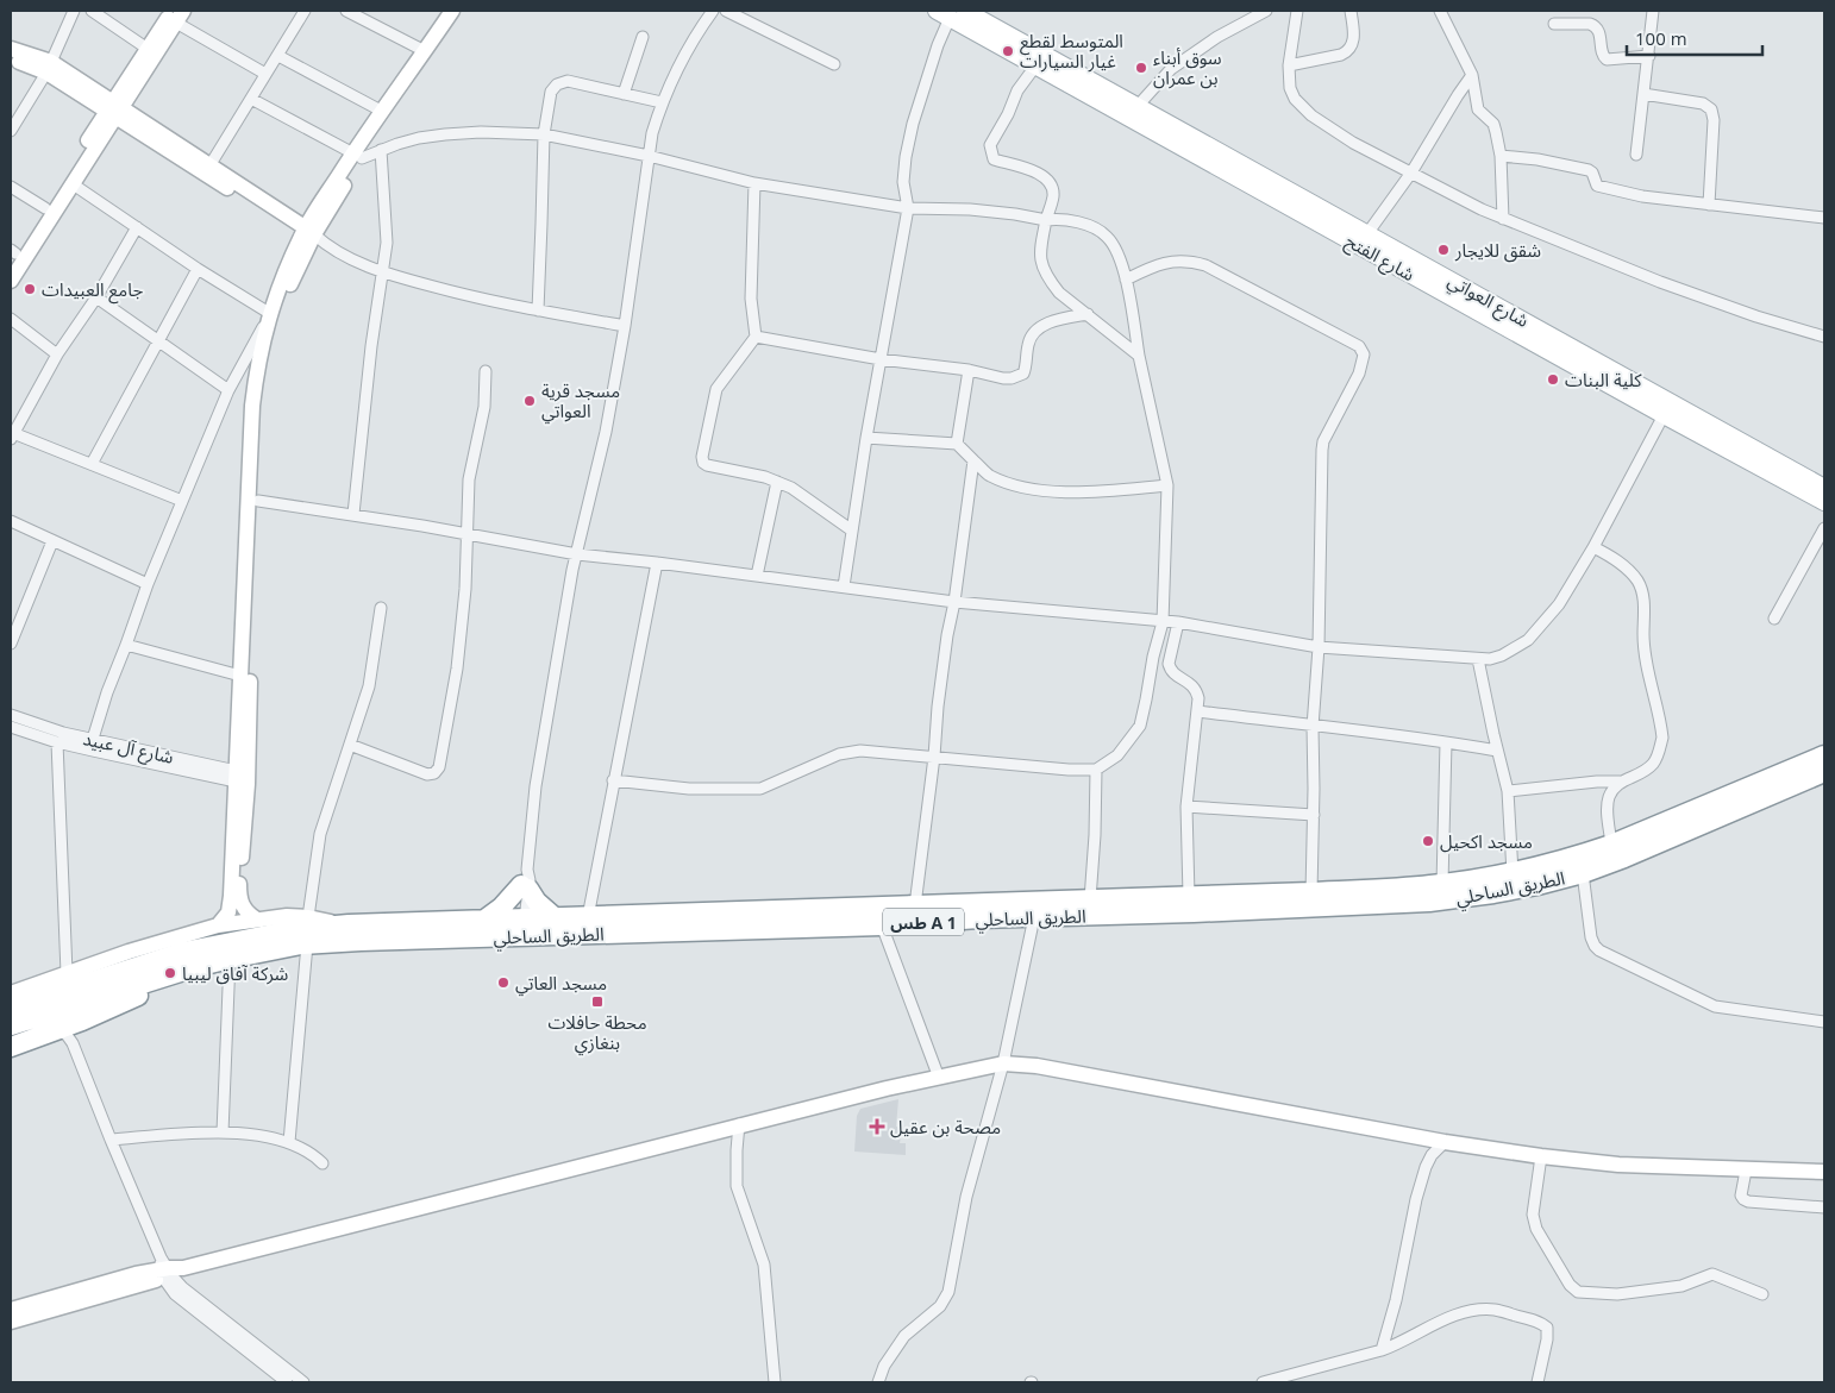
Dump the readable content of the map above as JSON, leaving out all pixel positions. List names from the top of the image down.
{
  "streets": {
    "highway": ["الطريق الساحلي", "طس A 1"],
    "main road": ["شارع الفتح", "شارع العواتي"],
    "street": ["شارع آل عبيد"]
  },
  "crossings": [
    ["شارع الفتح", "شارع العواتي"]
  ],
  "places": {
    "other": [
      "المتوسط لقطع غيار السيارات",
      "سوق أبناء بن عمران",
      "شقق للايجار",
      "جامع العبيدات",
      "كلية البنات",
      "مسجد قرية العواتي",
      "مسجد اكحيل",
      "شركة آفاق ليبيا",
      "مسجد العاتي"
    ],
    "transit": ["محطة حافلات بنغازي"],
    "health": ["مصحة بن عقيل"]
  },
  "scale_bar": "100 m"
}
